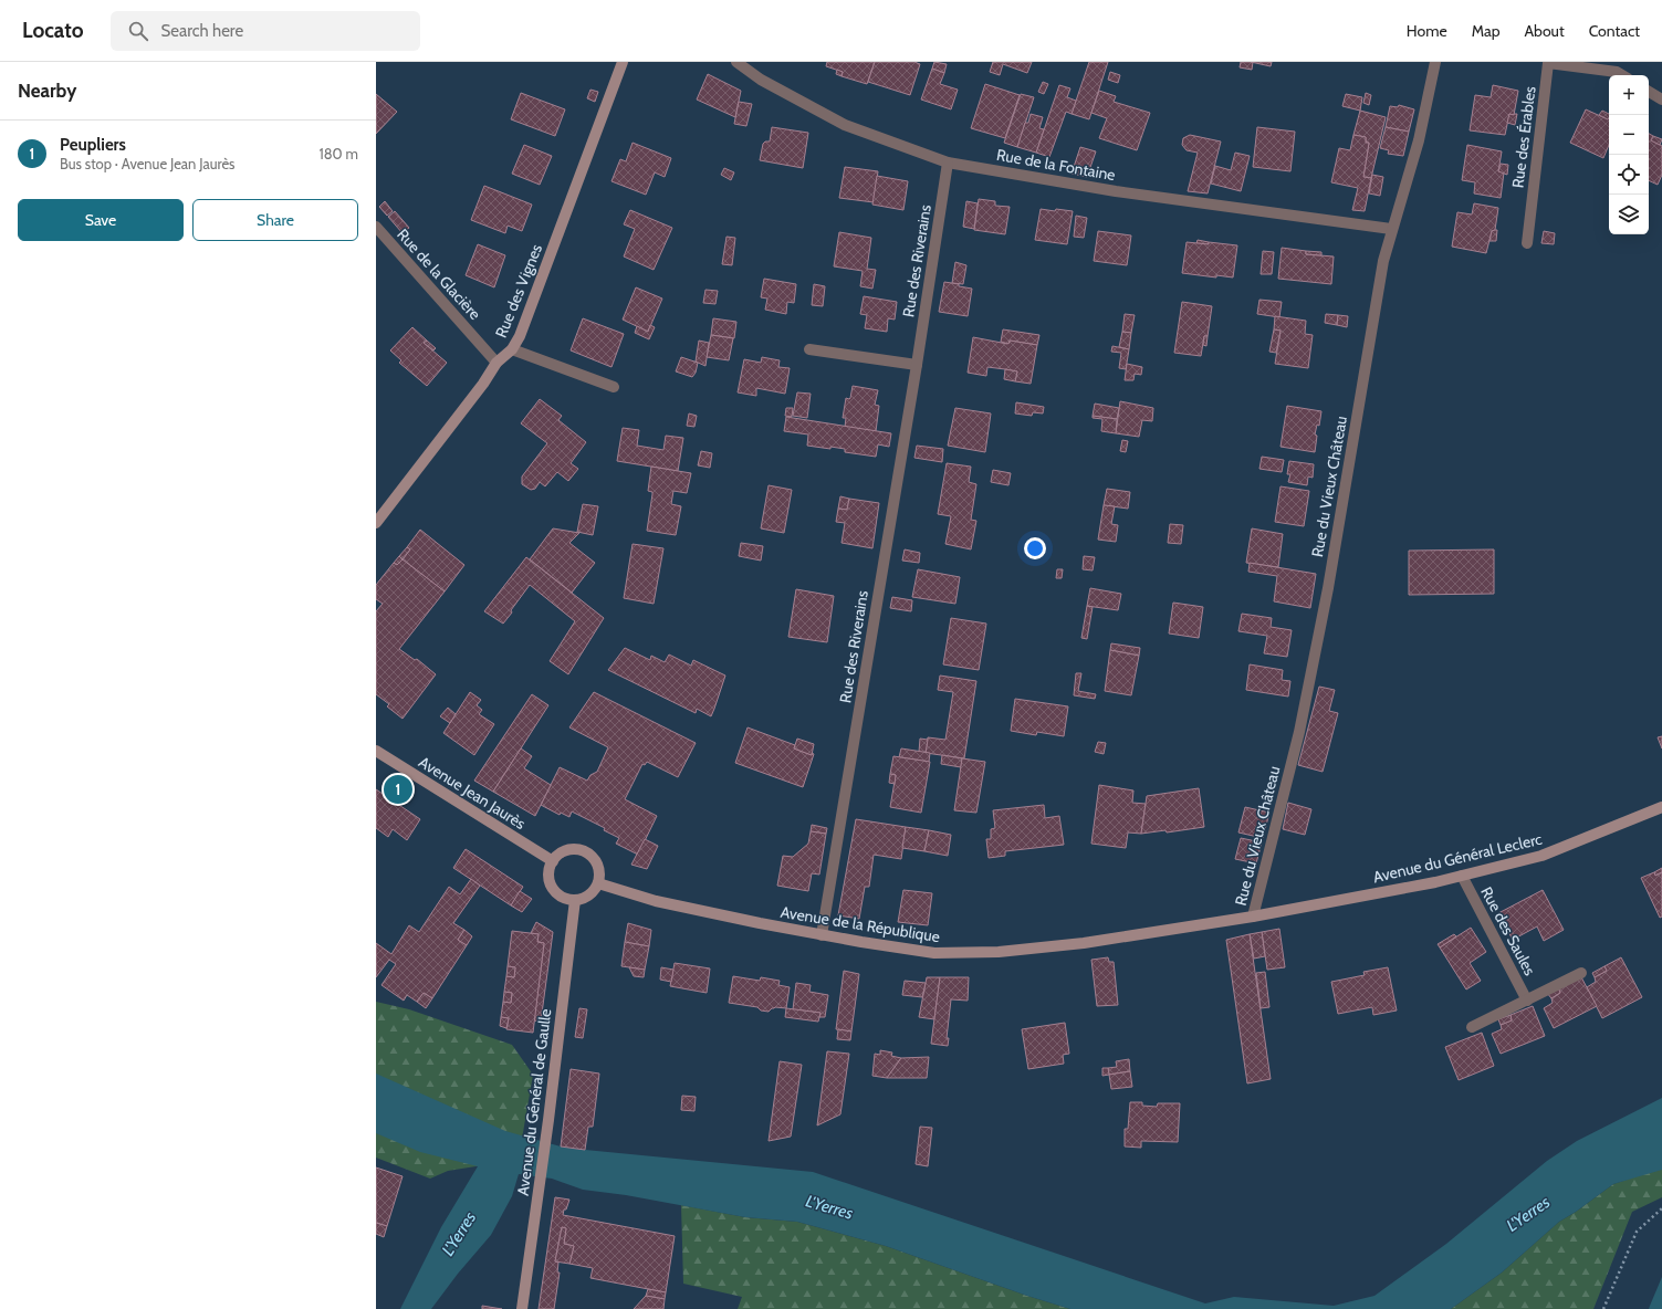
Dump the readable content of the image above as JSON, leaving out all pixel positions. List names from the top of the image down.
{
  "streets": {
    "street": [
      "Rue des Érables",
      "Rue de la Fontaine",
      "Rue des Riverains",
      "Rue de la Glacière",
      "Rue des Vignes",
      "Rue du Vieux Château",
      "Avenue Jean Jaurès",
      "Avenue du Général Leclerc",
      "Avenue de la République",
      "Rue des Saules",
      "Avenue du Général de Gaulle"
    ]
  },
  "crossings": [
    ["Rue de la Fontaine", "Rue des Riverains"],
    ["Rue de la Fontaine", "Rue du Vieux Château"],
    ["Rue des Riverains", "Avenue de la République"],
    ["Rue de la Glacière", "Rue des Vignes"],
    ["Rue du Vieux Château", "Avenue du Général Leclerc"],
    ["Rue du Vieux Château", "Avenue de la République"],
    ["Avenue Jean Jaurès", "Avenue de la République"],
    ["Avenue Jean Jaurès", "Avenue du Général de Gaulle"],
    ["Avenue du Général Leclerc", "Avenue de la République"],
    ["Avenue du Général Leclerc", "Rue des Saules"],
    ["Avenue de la République", "Avenue du Général de Gaulle"]
  ],
  "water": ["L'Yerres"],
  "page": {
    "header": "Locato",
    "search": "Search here",
    "nav": [
      "Home",
      "Map",
      "About",
      "Contact"
    ],
    "heading": "Nearby",
    "map_buttons": ["+", "−"],
    "list": [
      {
        "mark": "1",
        "name": "Peupliers",
        "note": "Bus stop · Avenue Jean Jaurès",
        "value": "180 m"
      }
    ],
    "buttons": ["Save", "Share"],
    "pins": "1"
  }
}
